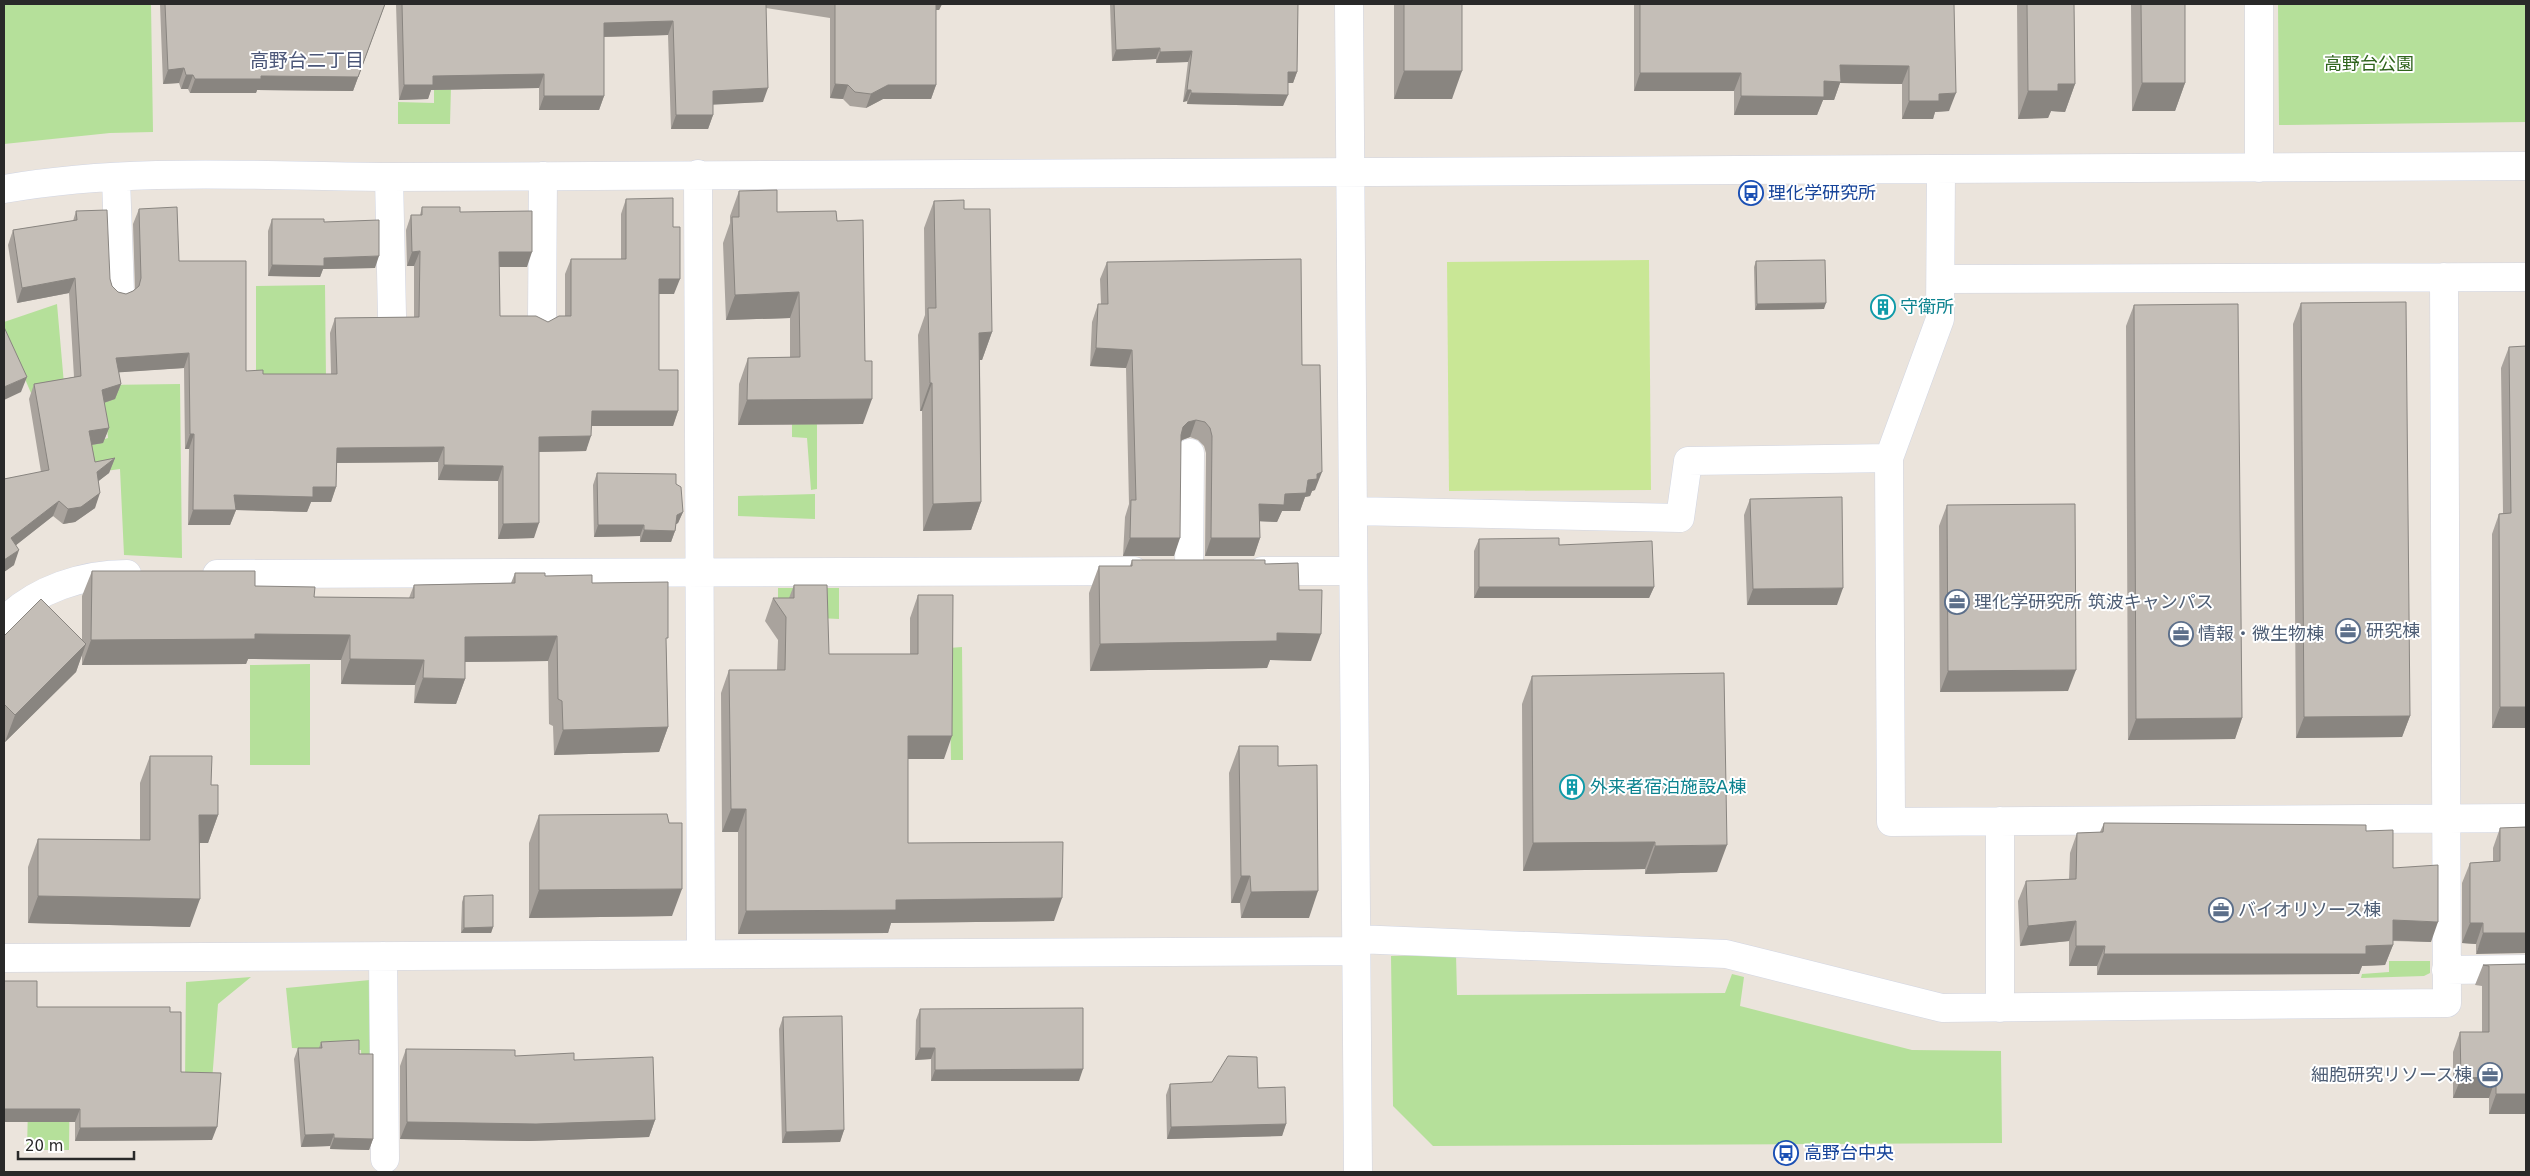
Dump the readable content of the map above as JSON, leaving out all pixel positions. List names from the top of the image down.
{
  "districts": ["高野台二丁目"],
  "parks": ["高野台公園"],
  "places": {
    "bus stop": ["理化学研究所", "高野台中央"],
    "building": ["守衛所", "外来者宿泊施設A棟"],
    "office": [
      "理化学研究所 筑波キャンパス",
      "研究棟",
      "情報・微生物棟",
      "バイオリソース棟",
      "細胞研究リソース棟"
    ]
  },
  "scale_bar": "20 m"
}
